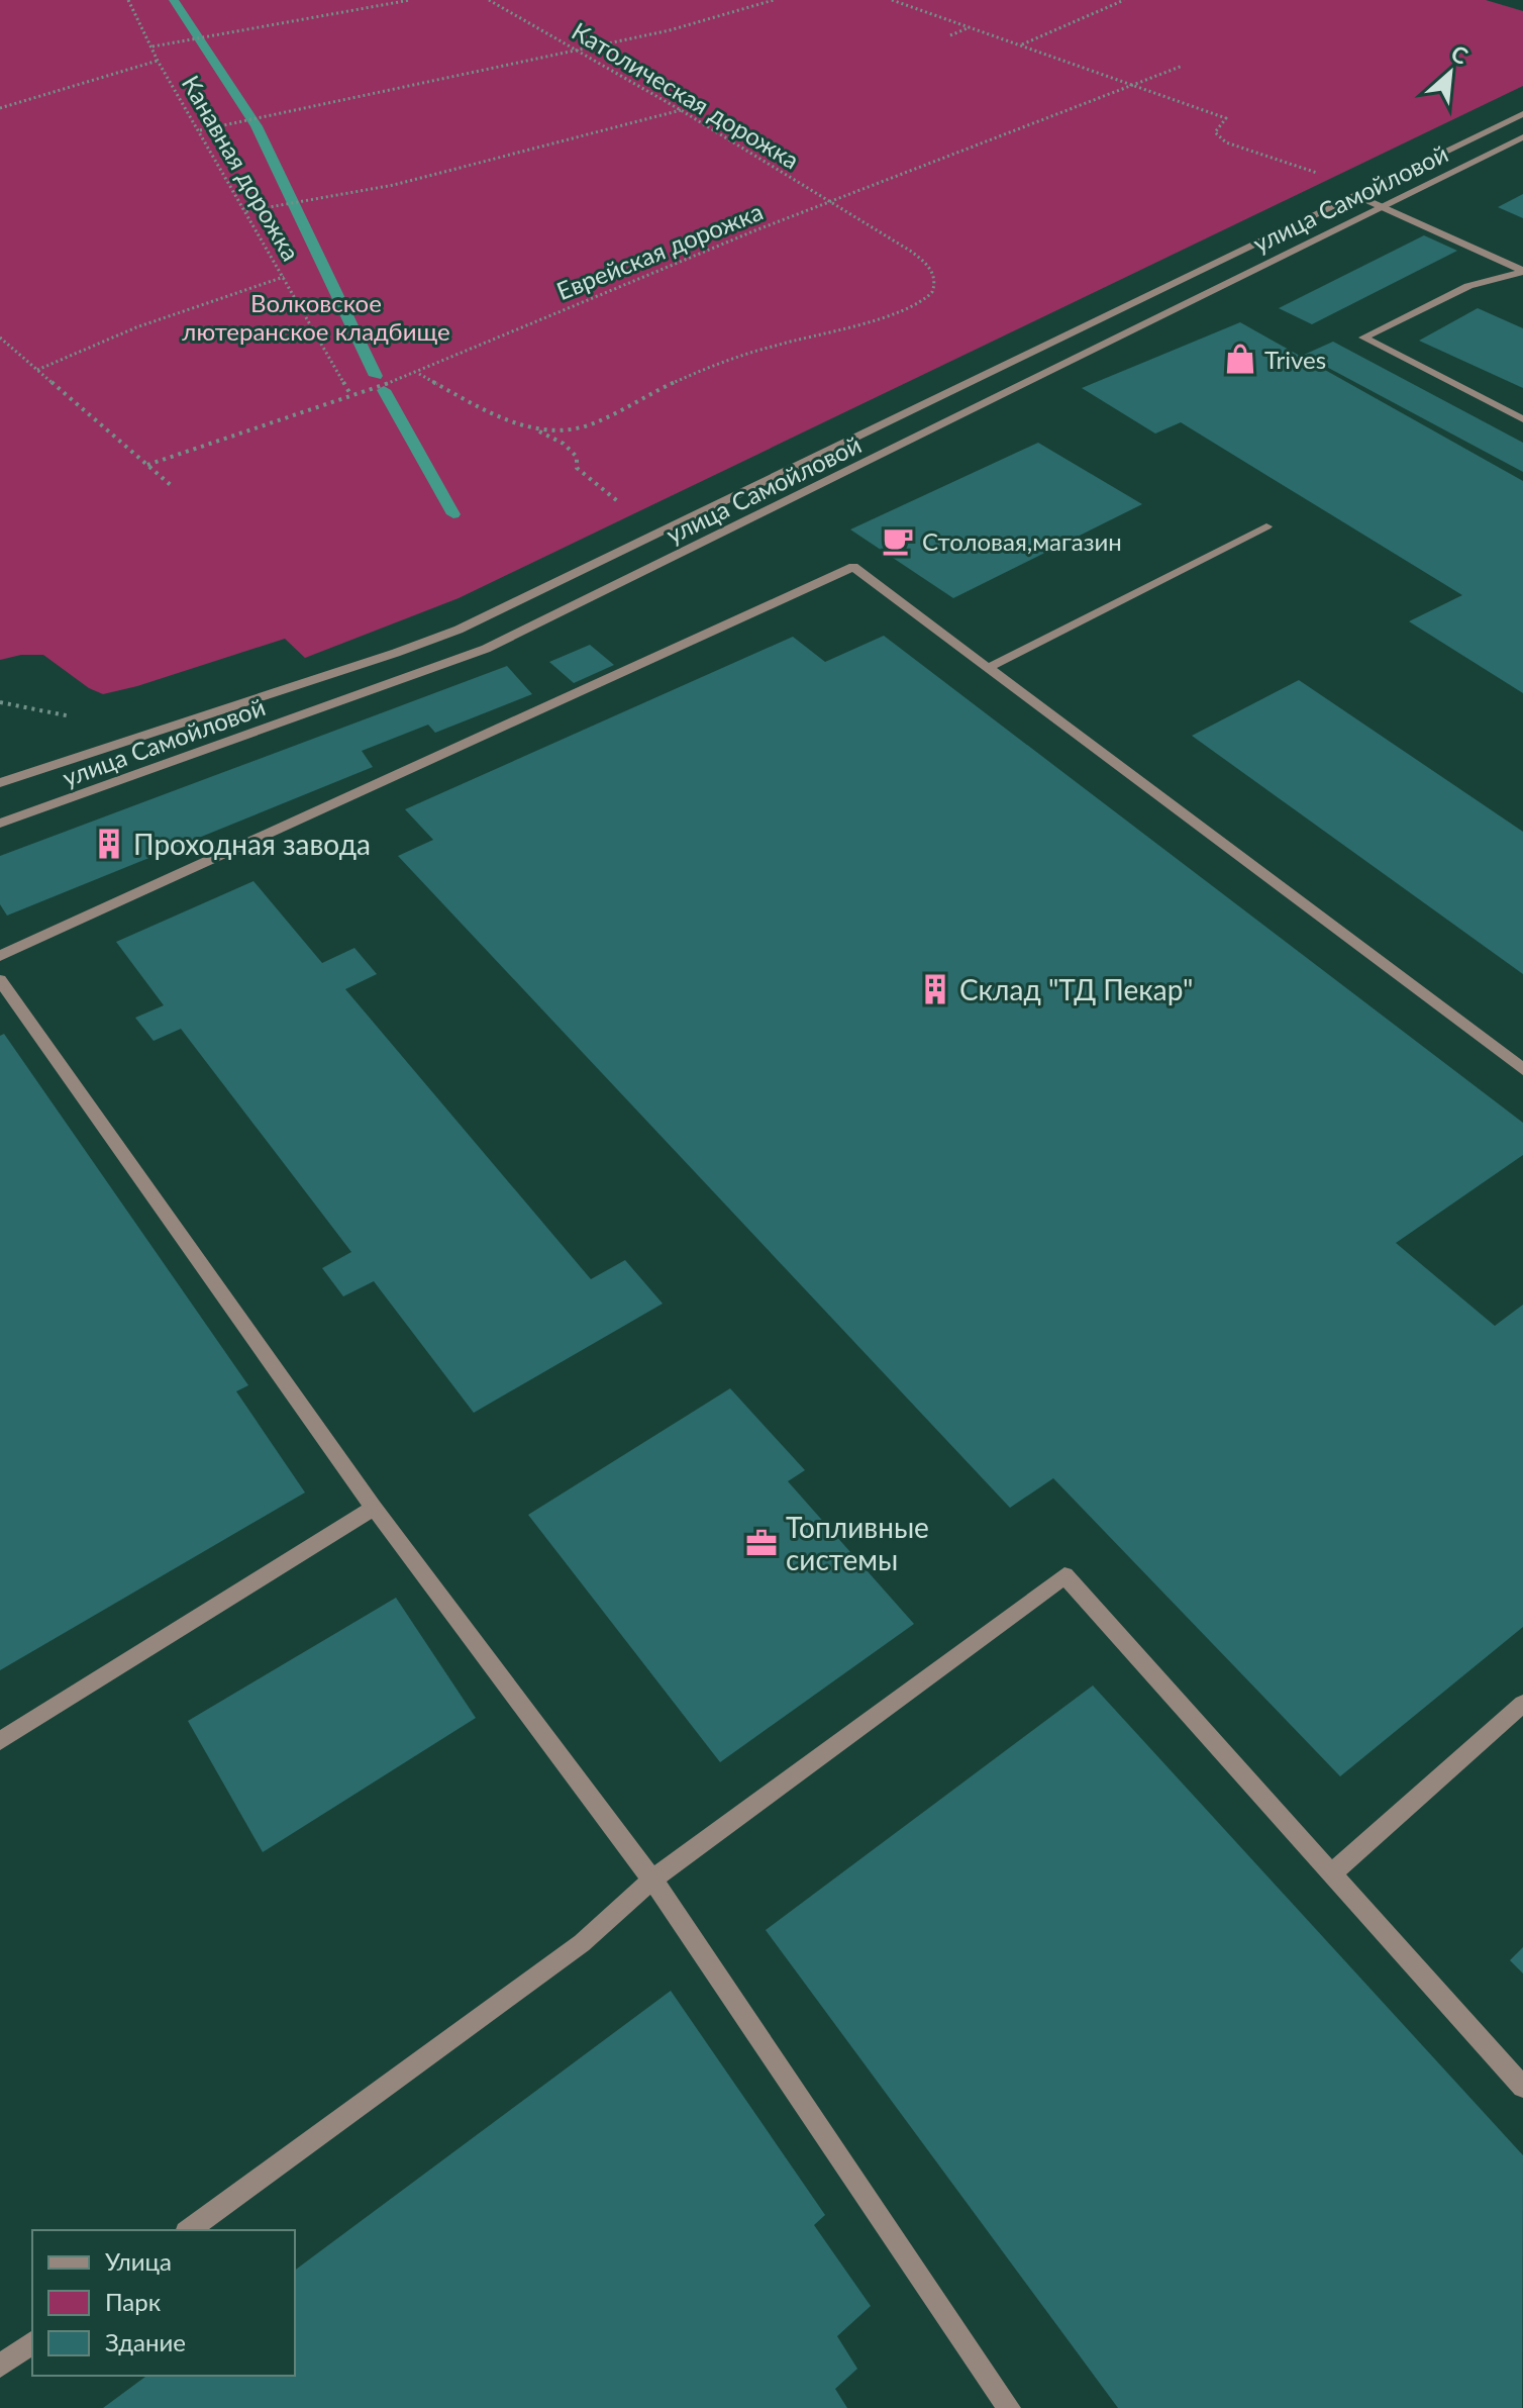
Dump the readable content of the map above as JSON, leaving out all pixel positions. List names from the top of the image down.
{
  "streets": {
    "street": ["улица Самойловой"],
    "path": ["Католическая дорожка", "Канавная дорожка", "Еврейская дорожка"]
  },
  "crossings": [
    ["Католическая дорожка", "Еврейская дорожка"],
    ["Канавная дорожка", "Еврейская дорожка"]
  ],
  "parks": ["Волковское лютеранское кладбище"],
  "places": {
    "shop": ["Trives"],
    "cafe": ["Столовая,магазин"],
    "building": ["Проходная завода", "Склад \"ТД Пекар\""],
    "office": ["Топливные системы"]
  },
  "legend": ["Улица", "Парк", "Здание"],
  "north": "top right"
}
